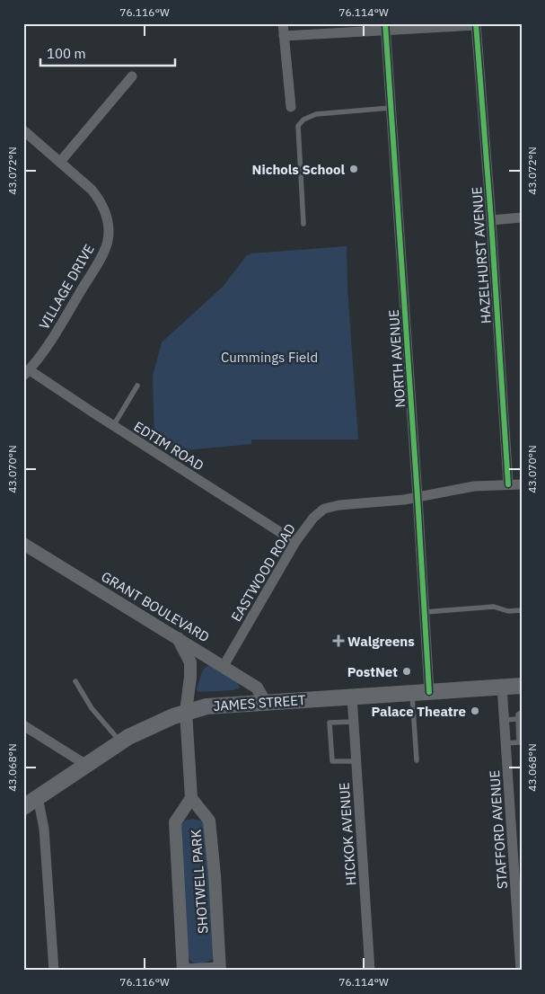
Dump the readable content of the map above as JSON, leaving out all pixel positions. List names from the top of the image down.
{
  "streets": {
    "main road": ["JAMES STREET"],
    "street": [
      "HAZELHURST AVENUE",
      "VILLAGE DRIVE",
      "NORTH AVENUE",
      "EDTIM ROAD",
      "EASTWOOD ROAD",
      "GRANT BOULEVARD",
      "STAFFORD AVENUE",
      "HICKOK AVENUE",
      "SHOTWELL PARK"
    ]
  },
  "crossings": [
    ["HAZELHURST AVENUE", "EASTWOOD ROAD"],
    ["VILLAGE DRIVE", "EDTIM ROAD"],
    ["NORTH AVENUE", "EASTWOOD ROAD"],
    ["NORTH AVENUE", "JAMES STREET"],
    ["EDTIM ROAD", "EASTWOOD ROAD"],
    ["EASTWOOD ROAD", "GRANT BOULEVARD"],
    ["GRANT BOULEVARD", "JAMES STREET"],
    ["JAMES STREET", "STAFFORD AVENUE"],
    ["JAMES STREET", "HICKOK AVENUE"]
  ],
  "parks": ["Cummings Field"],
  "places": {
    "other": ["Nichols School", "PostNet", "Palace Theatre"],
    "health": ["Walgreens"]
  },
  "scale_bar": "100 m",
  "coordinates": [
    "76.116°W",
    "76.114°W",
    "43.072°N",
    "43.070°N",
    "43.068°N"
  ]
}
